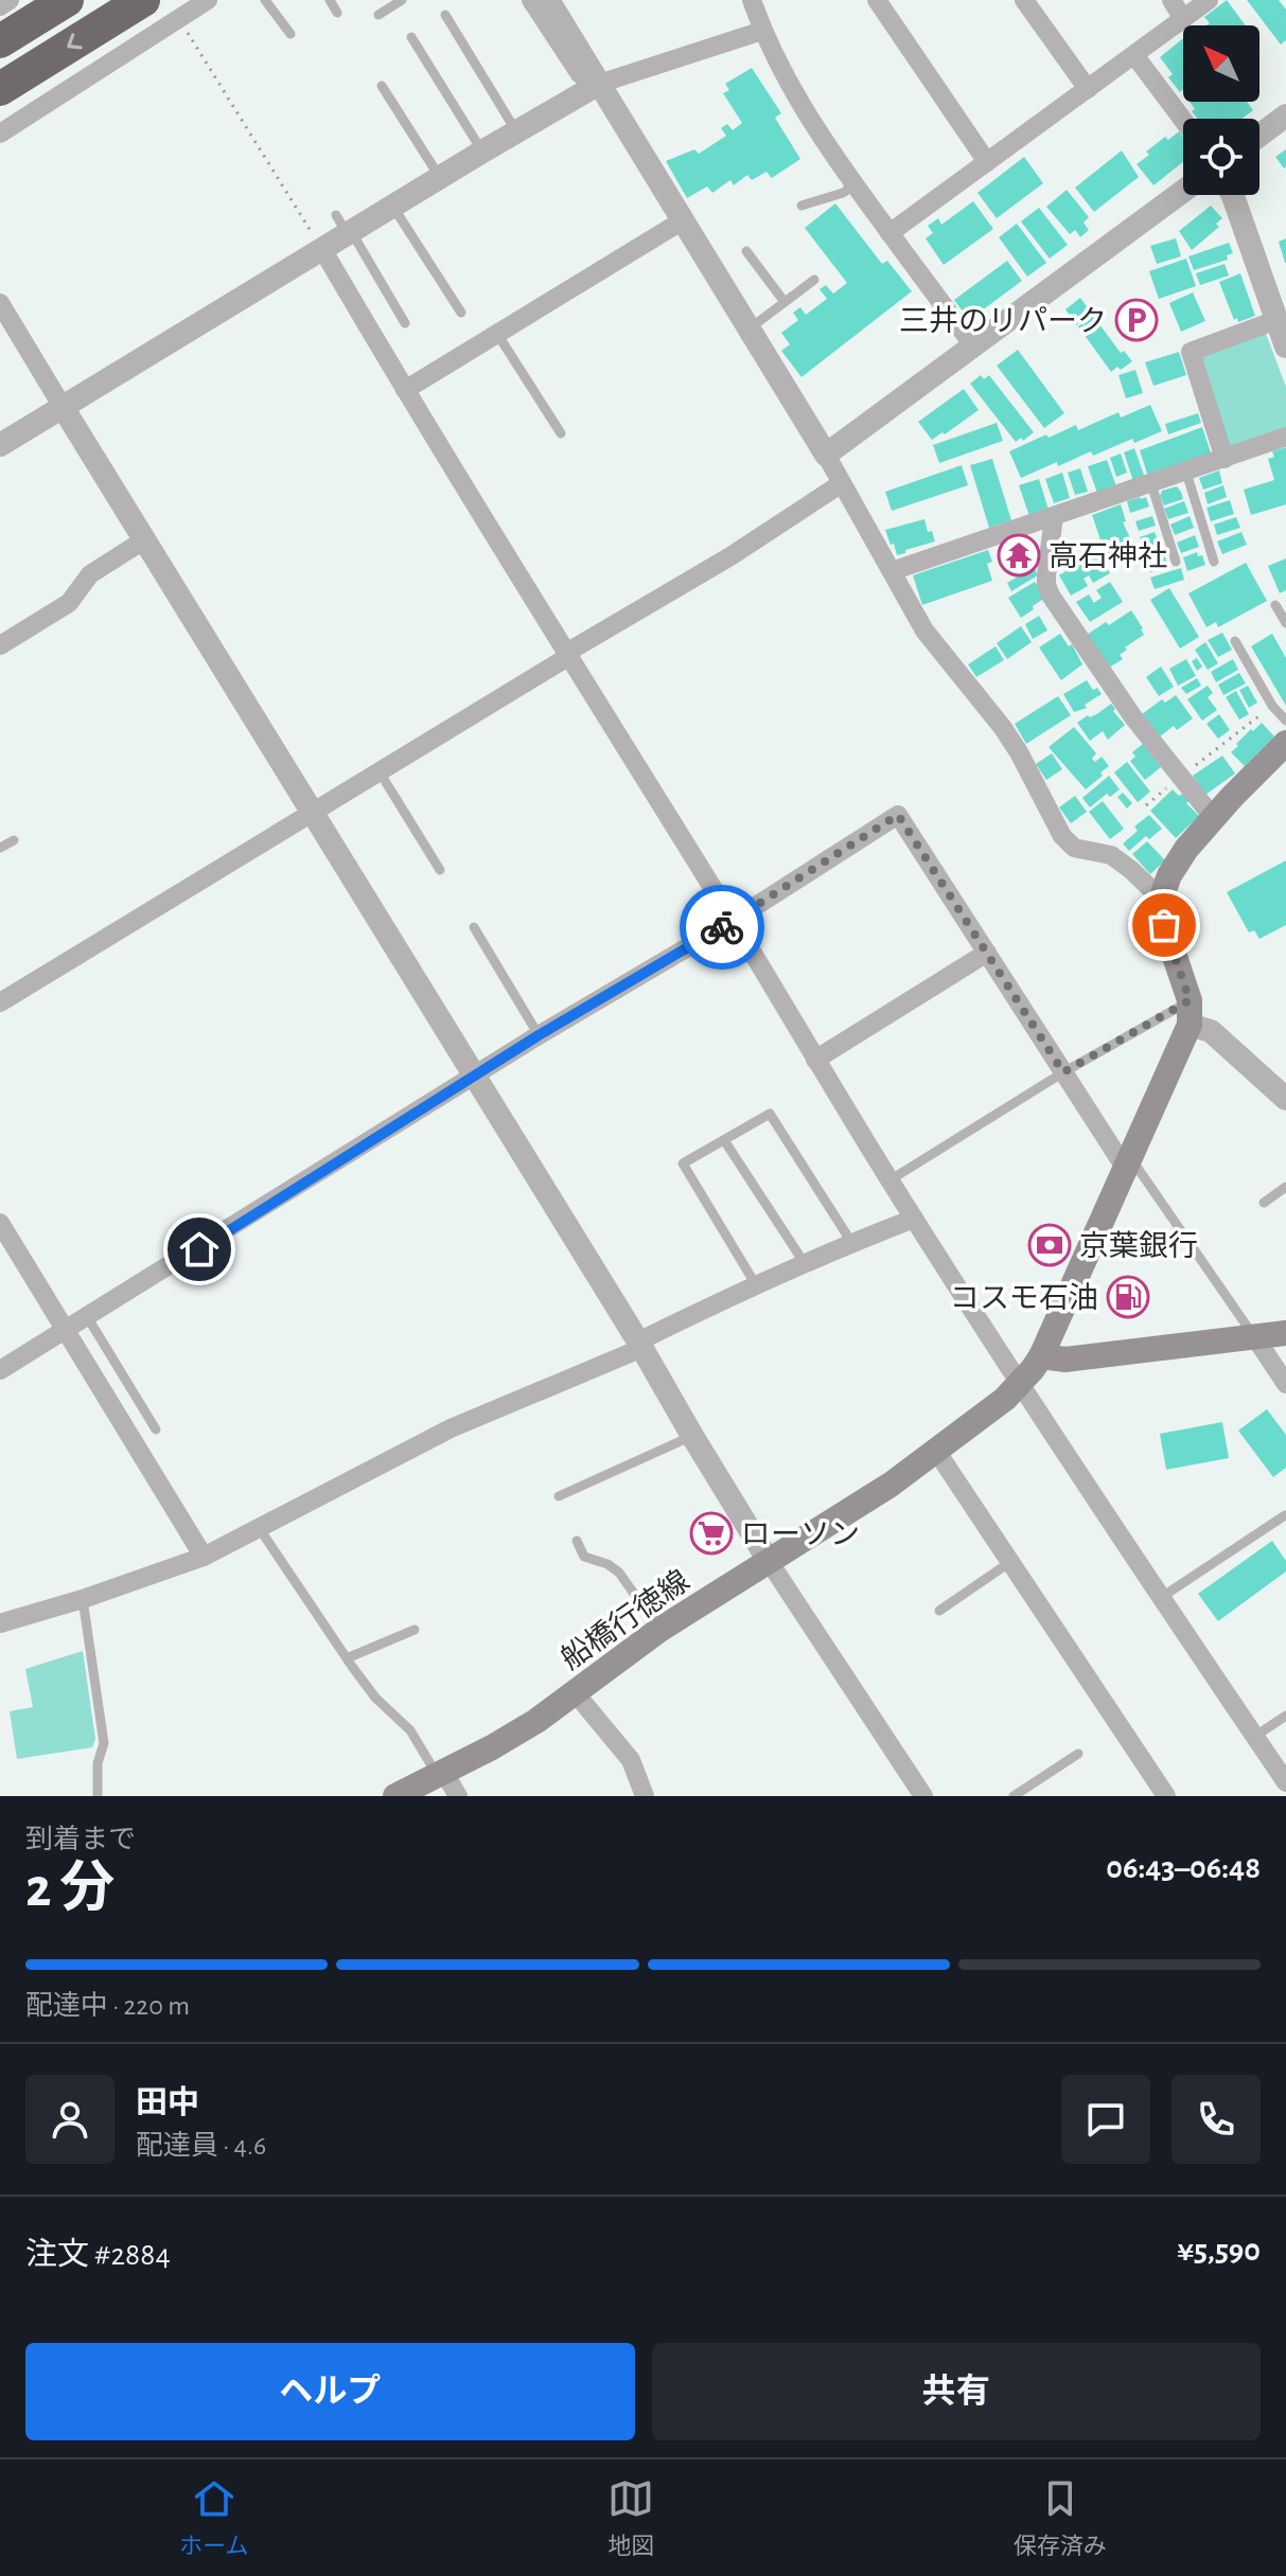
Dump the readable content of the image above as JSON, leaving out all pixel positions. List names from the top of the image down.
{
  "streets": {
    "main road": ["船橋行徳線"]
  },
  "places": {
    "parking": ["三井のリパーク"],
    "temple": ["高石神社"],
    "bank": ["京葉銀行"],
    "fuel station": ["コスモ石油"],
    "supermarket": ["ローソン"]
  },
  "north": "top left",
  "page": {
    "heading": ["2 分", "到着まで", "06:43–06:48"],
    "panel": [
      "田中",
      "配達員 · 4.6",
      "注文 #2884",
      "¥5,590"
    ],
    "bar": "配達中 · 220 m",
    "buttons": ["ヘルプ", "共有"],
    "tabs": ["ホーム", "地図", "保存済み"]
  }
}
